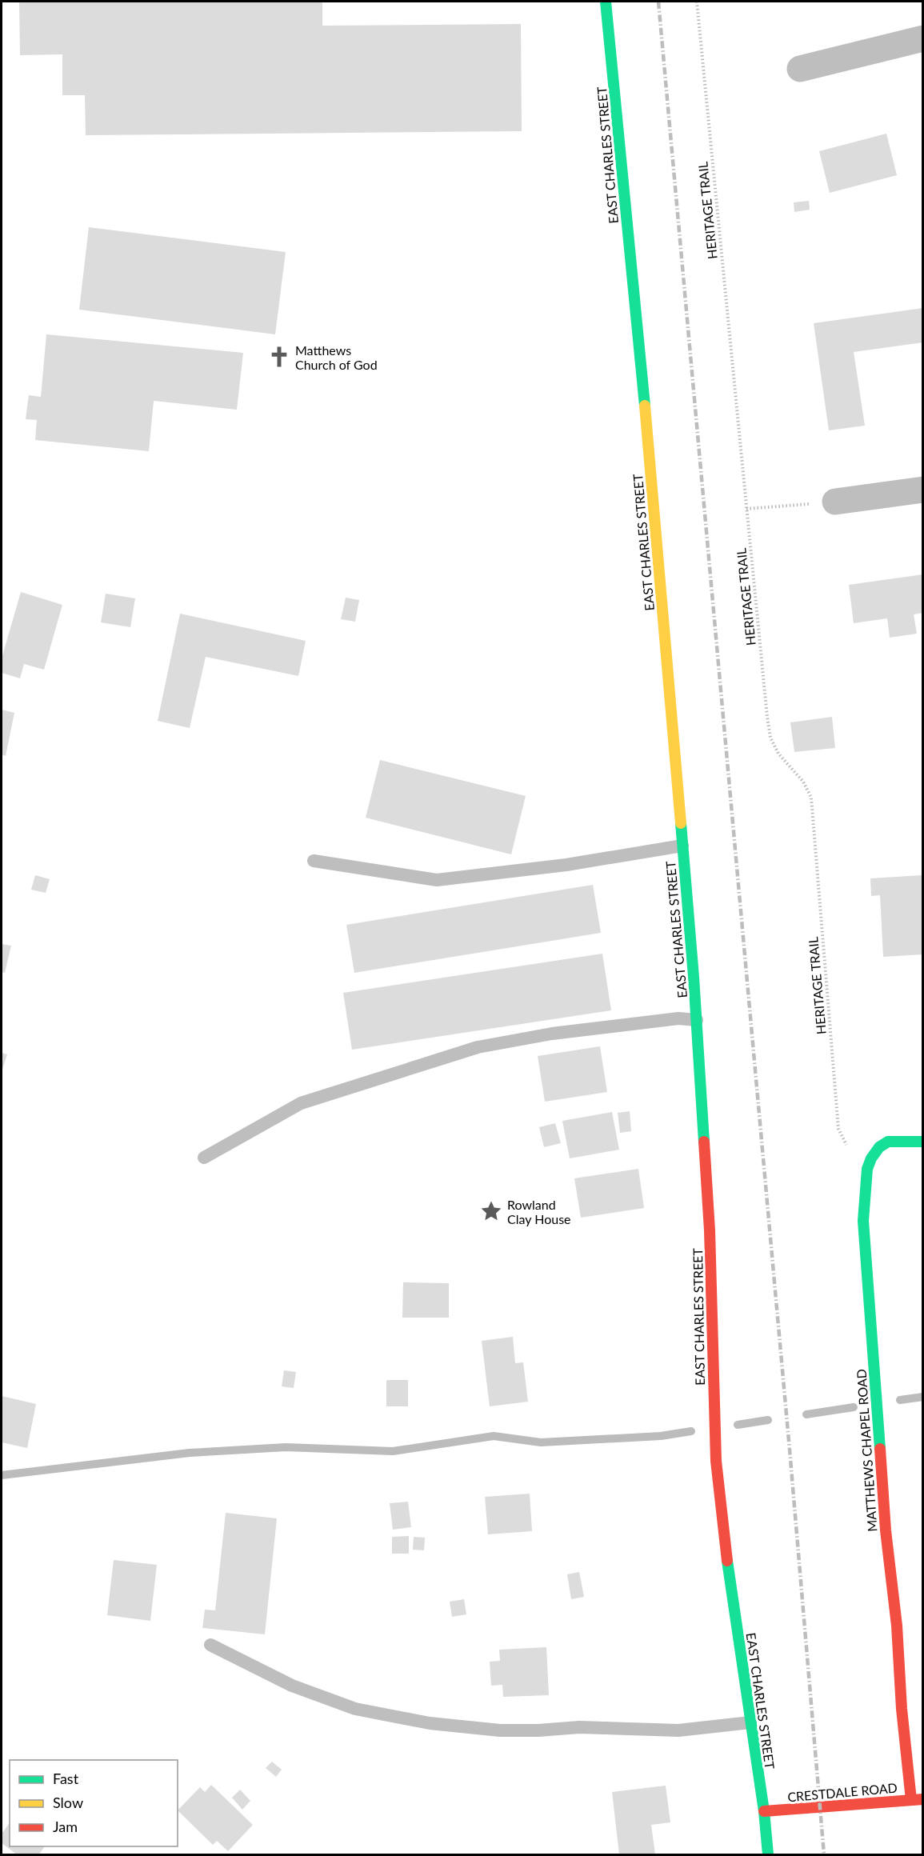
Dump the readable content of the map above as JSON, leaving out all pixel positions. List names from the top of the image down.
{
  "streets": {
    "street": ["EAST CHARLES STREET", "MATTHEWS CHAPEL ROAD", "CRESTDALE ROAD"],
    "path": ["HERITAGE TRAIL"]
  },
  "crossings": [
    ["EAST CHARLES STREET", "CRESTDALE ROAD"],
    ["HERITAGE TRAIL", "MATTHEWS CHAPEL ROAD"],
    ["MATTHEWS CHAPEL ROAD", "CRESTDALE ROAD"]
  ],
  "places": {
    "church": ["Matthews Church of God"],
    "place": ["Rowland Clay House"]
  },
  "legend": ["Fast", "Slow", "Jam"]
}
